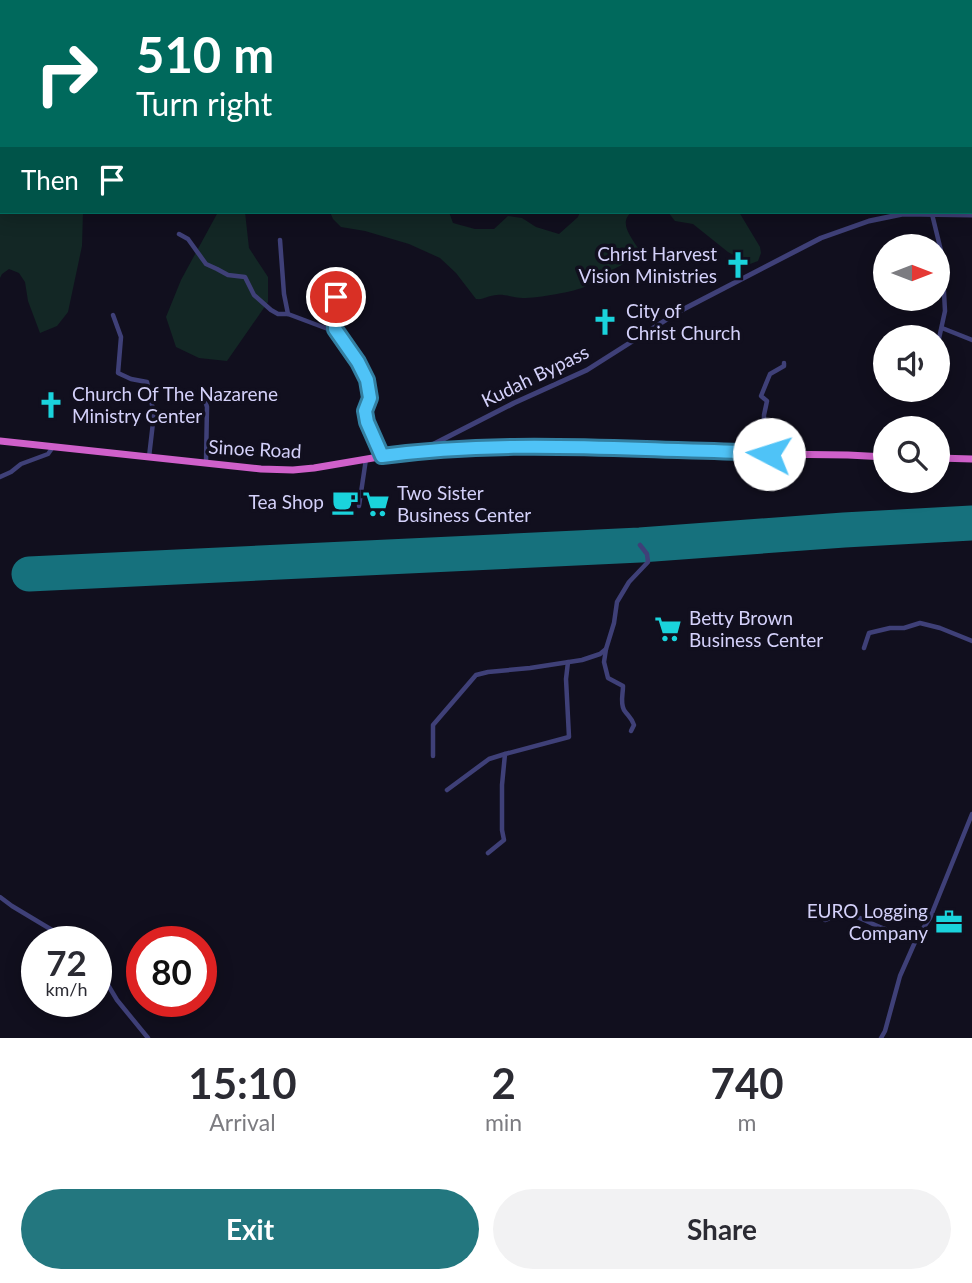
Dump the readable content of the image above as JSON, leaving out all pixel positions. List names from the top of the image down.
{
  "streets": {
    "highway": ["Sinoe Road"],
    "street": ["Kudah Bypass"]
  },
  "crossings": [
    ["Kudah Bypass", "Sinoe Road"]
  ],
  "places": {
    "church": ["Christ Harvest Vision Ministries", "City of Christ Church", "Church Of The Nazarene Ministry Center"],
    "cafe": ["Tea Shop"],
    "supermarket": ["Two Sister Business Center", "Betty Brown Business Center"],
    "office": ["EURO Logging Company"]
  },
  "north": "right",
  "page": {
    "turn": ["510 m", "Turn right"],
    "then": "Then",
    "speed": "72 km/h",
    "limit": "80",
    "eta": [
      "15:10",
      "Arrival",
      "2",
      "min",
      "740",
      "m"
    ],
    "buttons": ["Exit", "Share"]
  }
}
